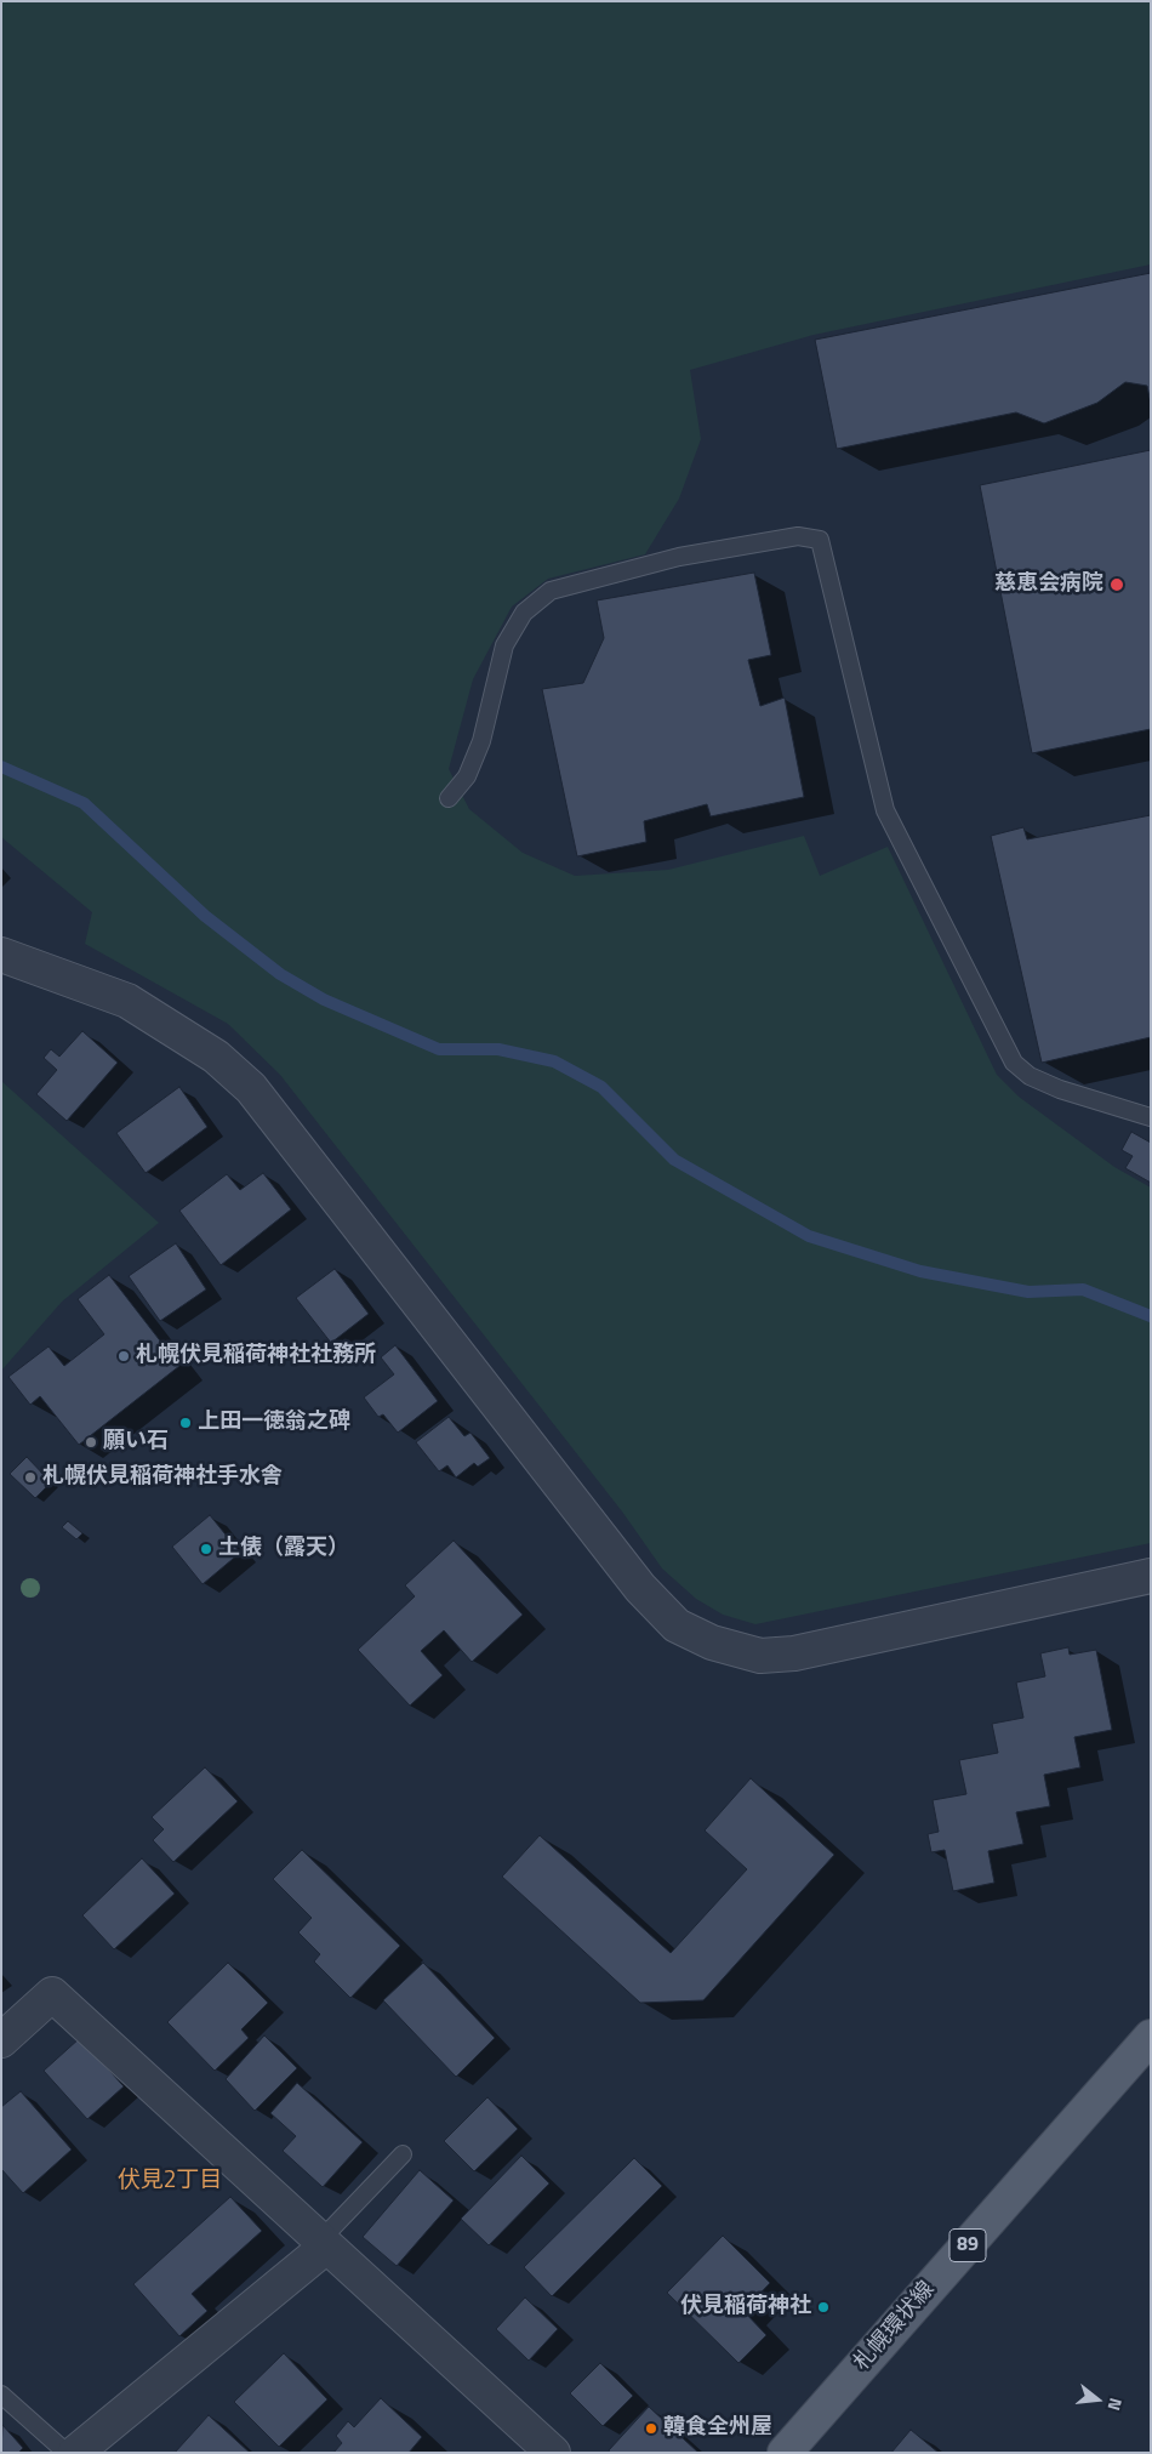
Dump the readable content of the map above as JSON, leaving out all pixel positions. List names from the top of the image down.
{
  "streets": {
    "main road": ["89", "札幌環状線"]
  },
  "districts": ["伏見2丁目"],
  "places": [
    "慈恵会病院",
    "札幌伏見稲荷神社社務所",
    "上田一徳翁之碑",
    "願い石",
    "札幌伏見稲荷神社手水舎",
    "土俵（露天）",
    "伏見稲荷神社",
    "韓食全州屋"
  ],
  "north": "right"
}
